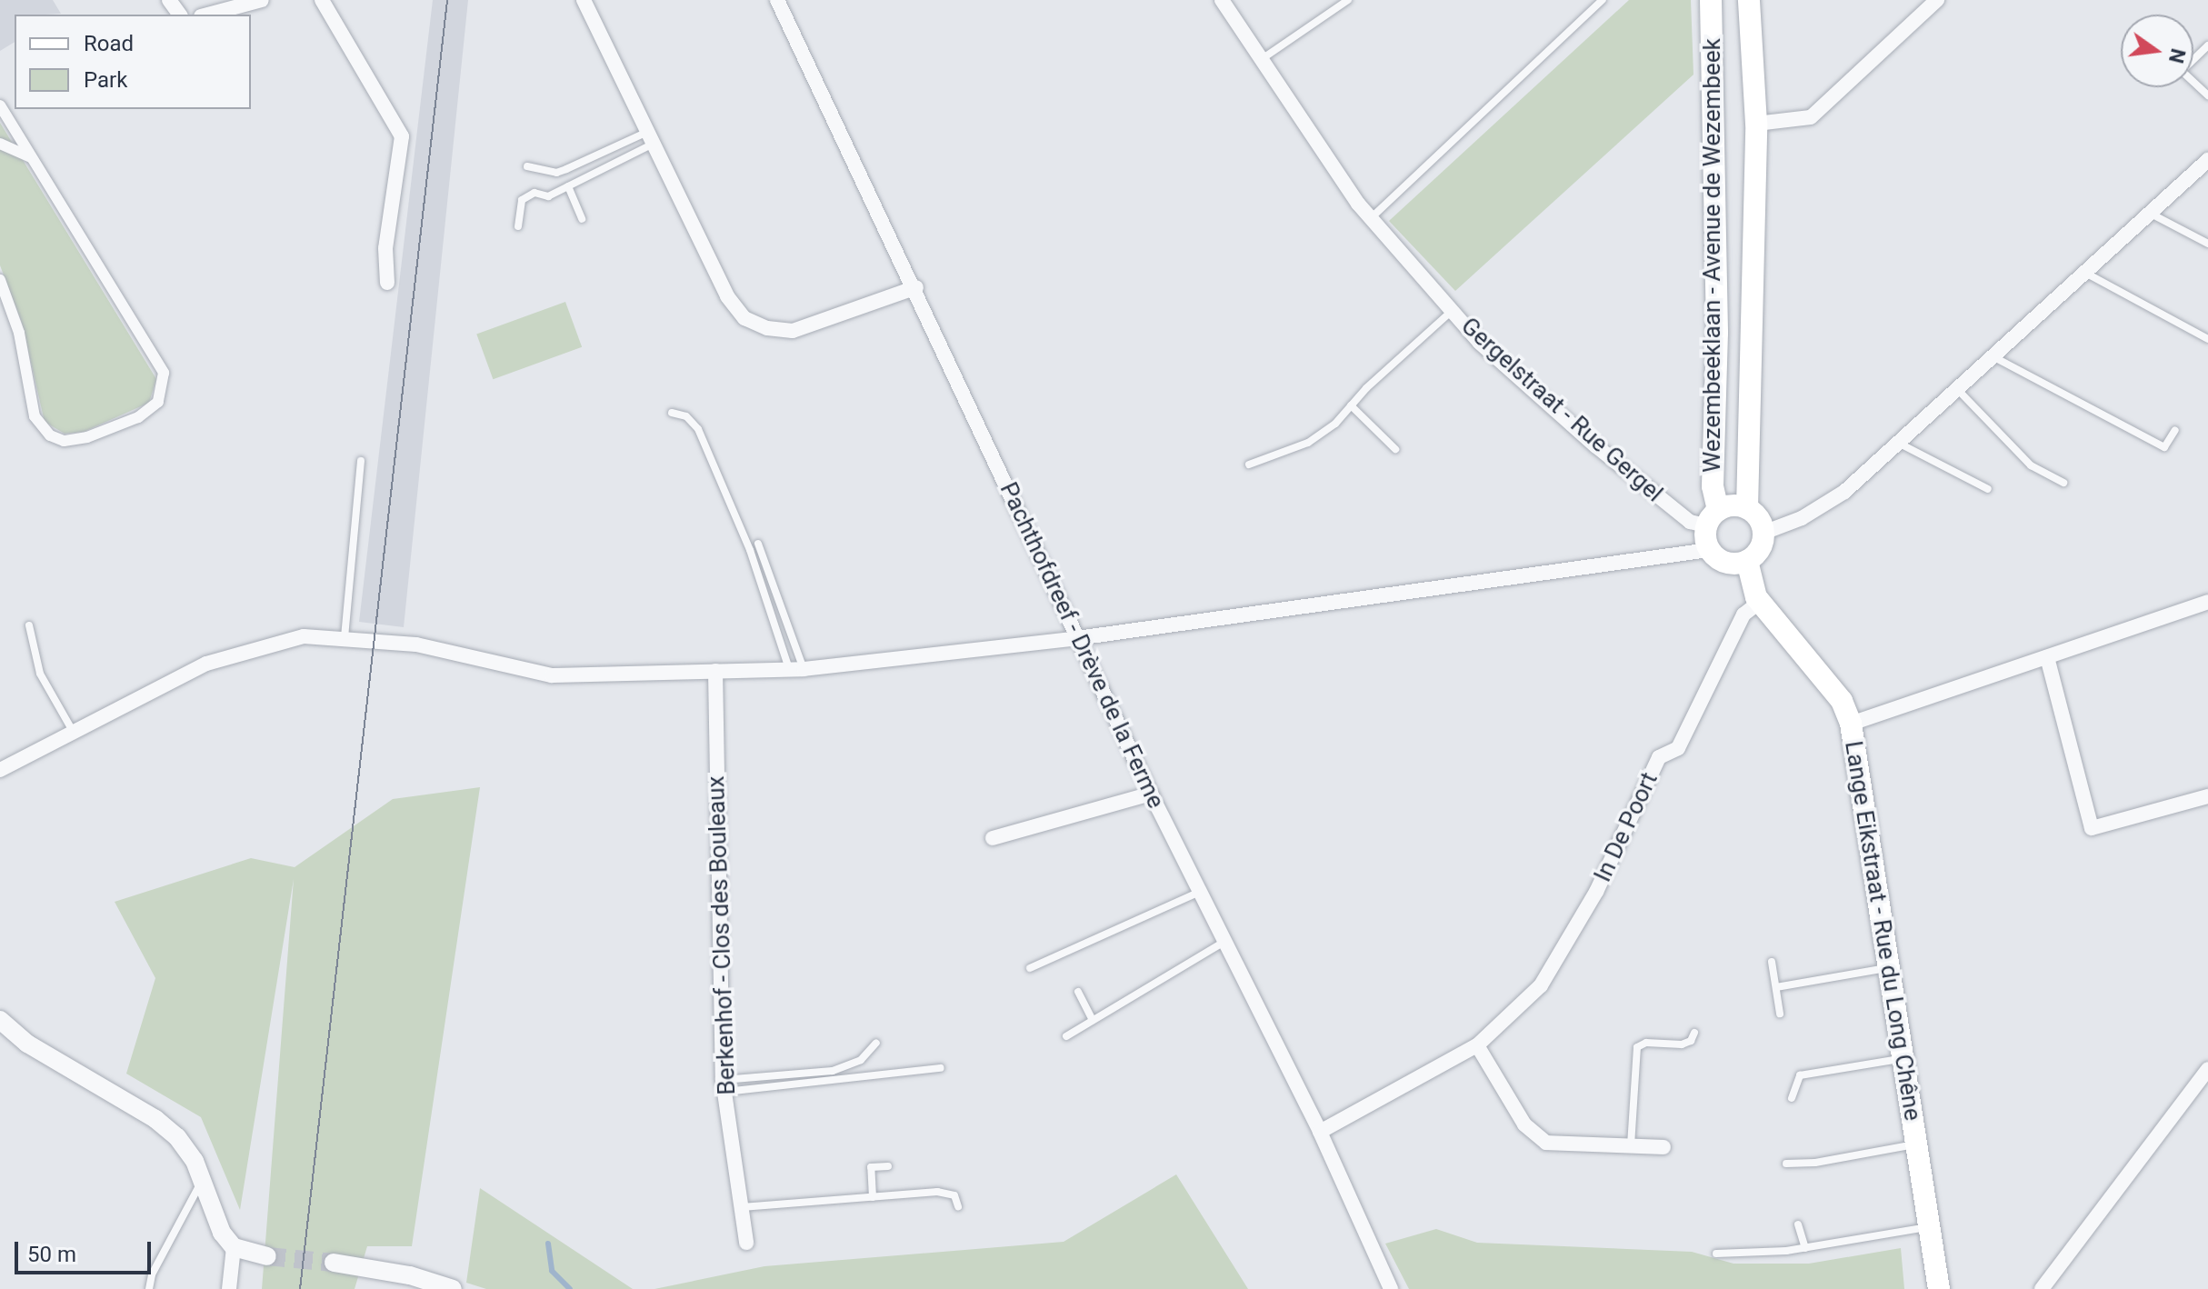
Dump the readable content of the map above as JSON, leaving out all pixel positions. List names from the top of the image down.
{
  "streets": {
    "main road": ["Wezembeeklaan - Avenue de Wezembeek", "Lange Eikstraat - Rue du Long Chêne"],
    "street": [
      "Gergelstraat - Rue Gergel",
      "Pachthofdreef - Drève de la Ferme",
      "In De Poort",
      "Berkenhof - Clos des Bouleaux"
    ]
  },
  "crossings": [
    ["Wezembeeklaan - Avenue de Wezembeek", "Gergelstraat - Rue Gergel"],
    ["Wezembeeklaan - Avenue de Wezembeek", "Lange Eikstraat - Rue du Long Chêne"],
    ["Gergelstraat - Rue Gergel", "Lange Eikstraat - Rue du Long Chêne"],
    ["Pachthofdreef - Drève de la Ferme", "In De Poort"],
    ["In De Poort", "Lange Eikstraat - Rue du Long Chêne"]
  ],
  "legend": ["Road", "Park"],
  "scale_bar": "50 m",
  "north": "right"
}
